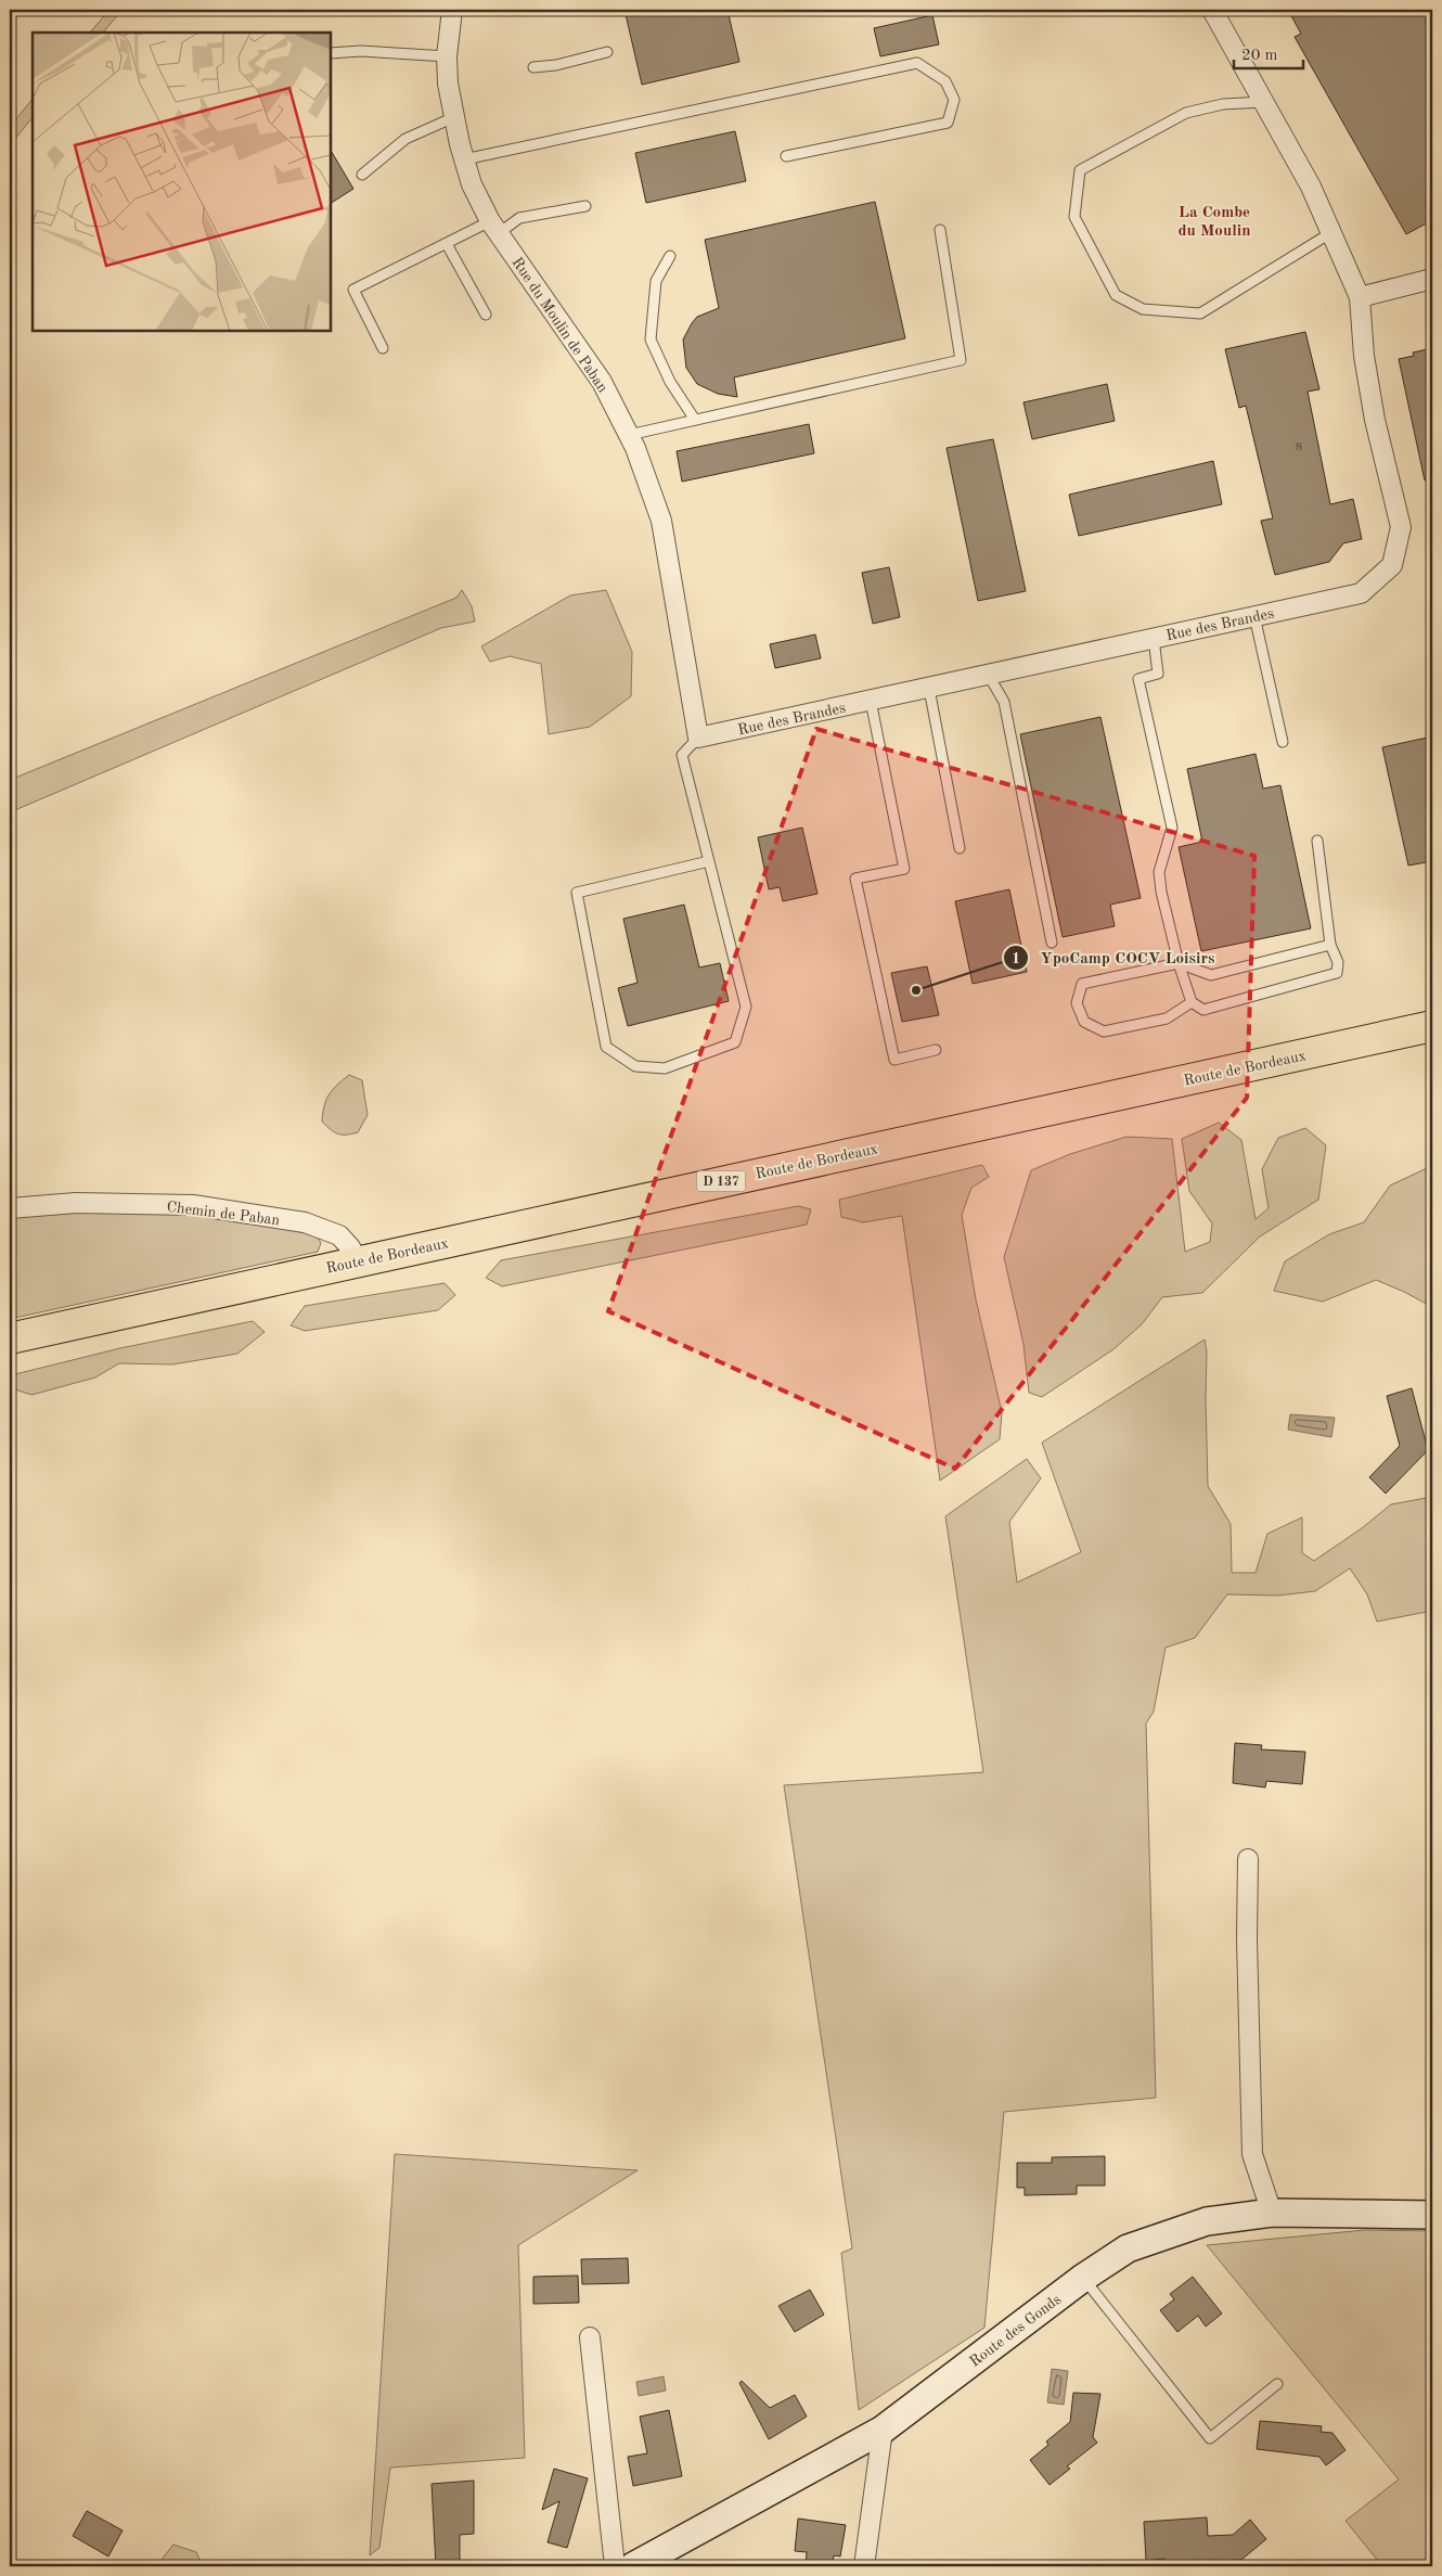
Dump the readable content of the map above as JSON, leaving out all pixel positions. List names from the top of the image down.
{
  "streets": {
    "main road": ["Route de Bordeaux", "D 137"],
    "street": [
      "Rue du Moulin de Paban",
      "Rue des Brandes",
      "Chemin de Paban",
      "Route des Gonds"
    ]
  },
  "crossings": [
    ["Rue du Moulin de Paban", "Rue des Brandes"],
    ["Route de Bordeaux", "Chemin de Paban"]
  ],
  "districts": ["La Combe du Moulin"],
  "places": ["YpoCamp COCV Loisirs"],
  "house_numbers": ["8"],
  "scale_bar": "20 m"
}
